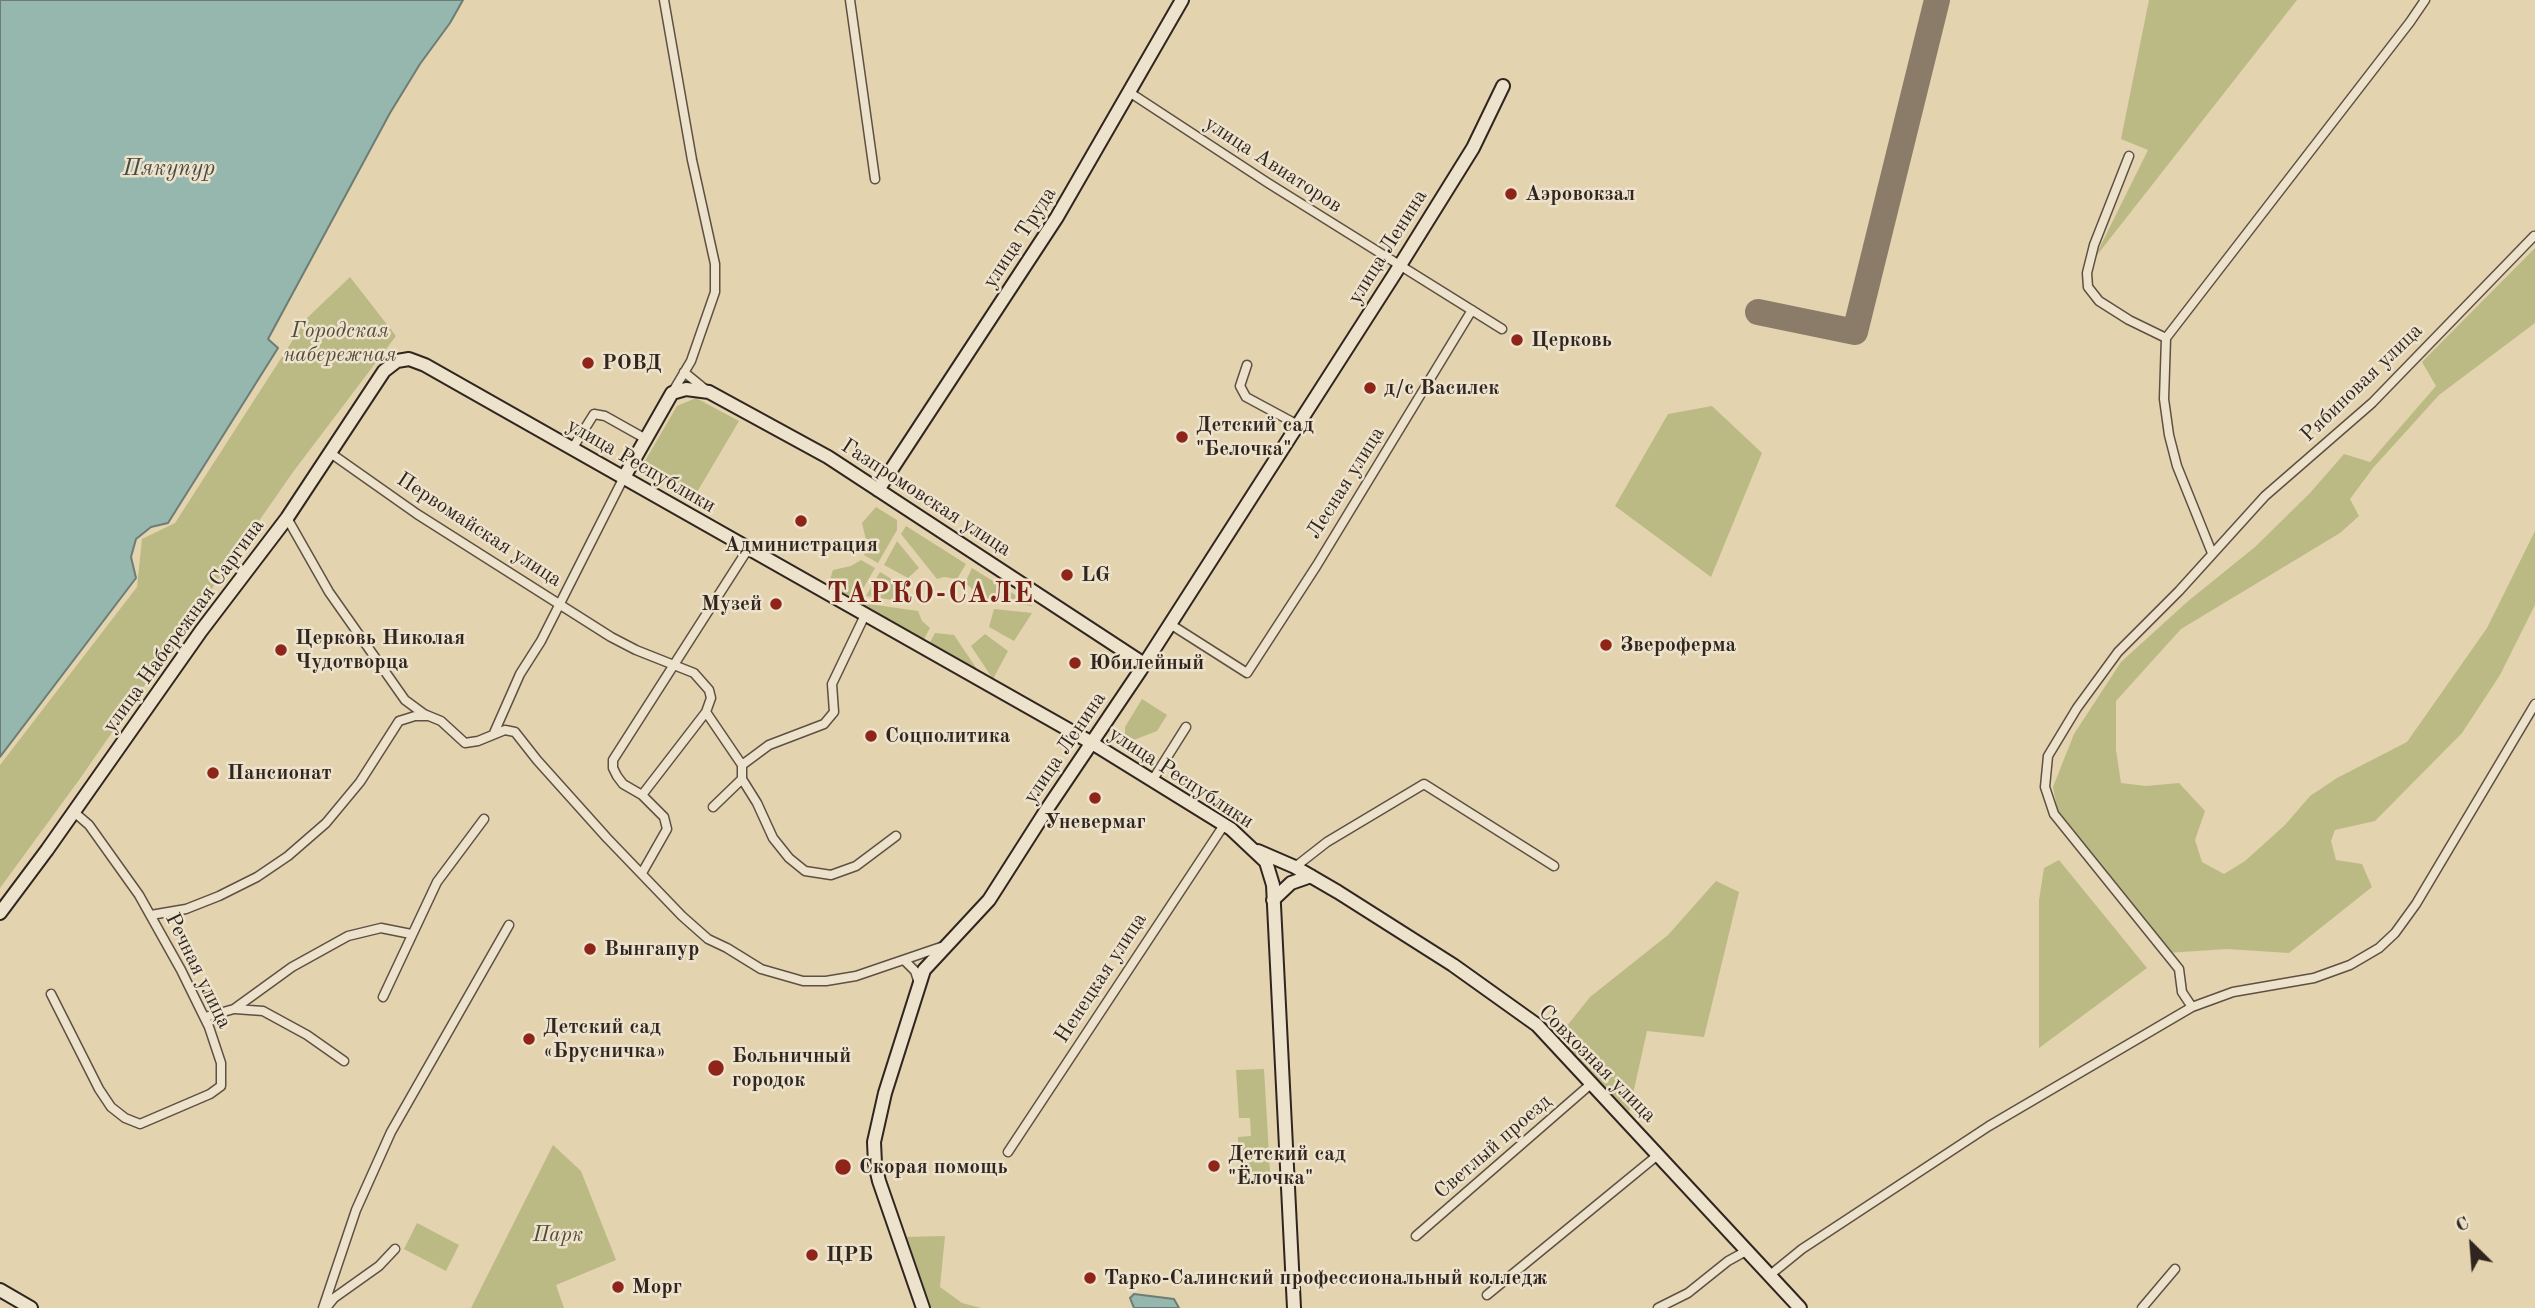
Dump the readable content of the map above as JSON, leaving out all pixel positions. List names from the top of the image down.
{
  "streets": {
    "street": [
      "улица Авиаторов",
      "улица Труда",
      "улица Ленина",
      "Рябиновая улица",
      "улица Республики",
      "Лесная улица",
      "Газпромовская улица",
      "Первомайская улица",
      "улица Набережная Саргина",
      "Речная улица",
      "Ненецкая улица",
      "Совхозная улица",
      "Светлый проезд"
    ]
  },
  "crossings": [
    ["улица Авиаторов", "улица Труда"],
    ["улица Авиаторов", "улица Ленина"],
    ["улица Авиаторов", "Лесная улица"],
    ["улица Труда", "Газпромовская улица"],
    ["улица Ленина", "улица Республики"],
    ["улица Ленина", "Лесная улица"],
    ["улица Ленина", "Газпромовская улица"],
    ["улица Республики", "улица Набережная Саргина"],
    ["улица Республики", "Ненецкая улица"],
    ["улица Республики", "Совхозная улица"],
    ["Первомайская улица", "улица Набережная Саргина"],
    ["улица Набережная Саргина", "Речная улица"],
    ["Совхозная улица", "Светлый проезд"]
  ],
  "districts": ["ТАРКО-САЛЕ"],
  "water": ["Пякупур"],
  "parks": ["Городская набережная", "Парк"],
  "places": [
    "Аэровокзал",
    "Церковь",
    "РОВД",
    "д/с Василек",
    "Детский сад \"Белочка\"",
    "Администрация",
    "LG",
    "Музей",
    "Звероферма",
    "Церковь Николая Чудотворца",
    "Юбилейный",
    "Соцполитика",
    "Пансионат",
    "Уневермаг",
    "Вынгапур",
    "Детский сад «Брусничка»",
    "Больничный городок",
    "Детский сад \"Ёлочка\"",
    "Скорая помощь",
    "ЦРБ",
    "Тарко-Салинский профессиональный колледж",
    "Морг"
  ],
  "north": "top left"
}
